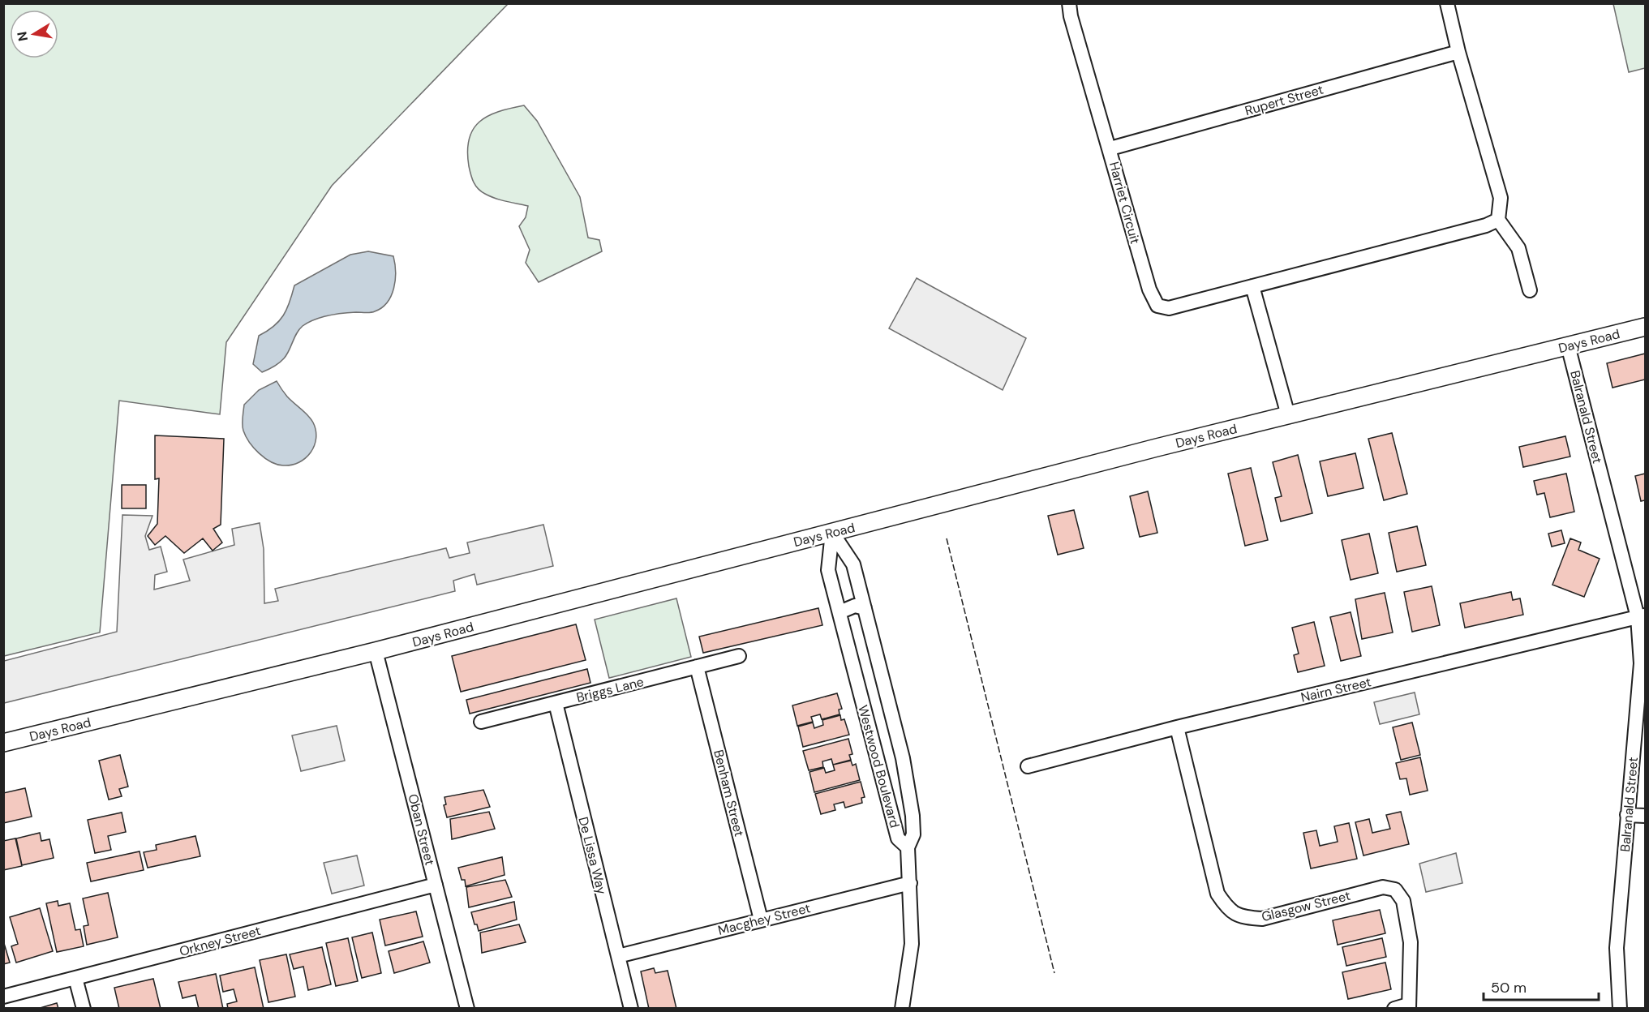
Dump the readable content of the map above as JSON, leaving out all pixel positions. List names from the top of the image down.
{
  "streets": {
    "street": [
      "Rupert Street",
      "Harriet Circuit",
      "Days Road",
      "Balranald Street",
      "Briggs Lane",
      "Nairn Street",
      "Westwood Boulevard",
      "Benham Street",
      "Oban Street",
      "De Lissa Way",
      "Glasgow Street",
      "Macghey Street",
      "Orkney Street"
    ]
  },
  "crossings": [
    ["Rupert Street", "Harriet Circuit"],
    ["Days Road", "Balranald Street"],
    ["Days Road", "Westwood Boulevard"],
    ["Days Road", "Oban Street"],
    ["Balranald Street", "Nairn Street"],
    ["Briggs Lane", "Benham Street"],
    ["Briggs Lane", "De Lissa Way"],
    ["Nairn Street", "Glasgow Street"],
    ["Benham Street", "Macghey Street"],
    ["Oban Street", "Orkney Street"],
    ["De Lissa Way", "Macghey Street"]
  ],
  "scale_bar": "50 m",
  "north": "left"
}
